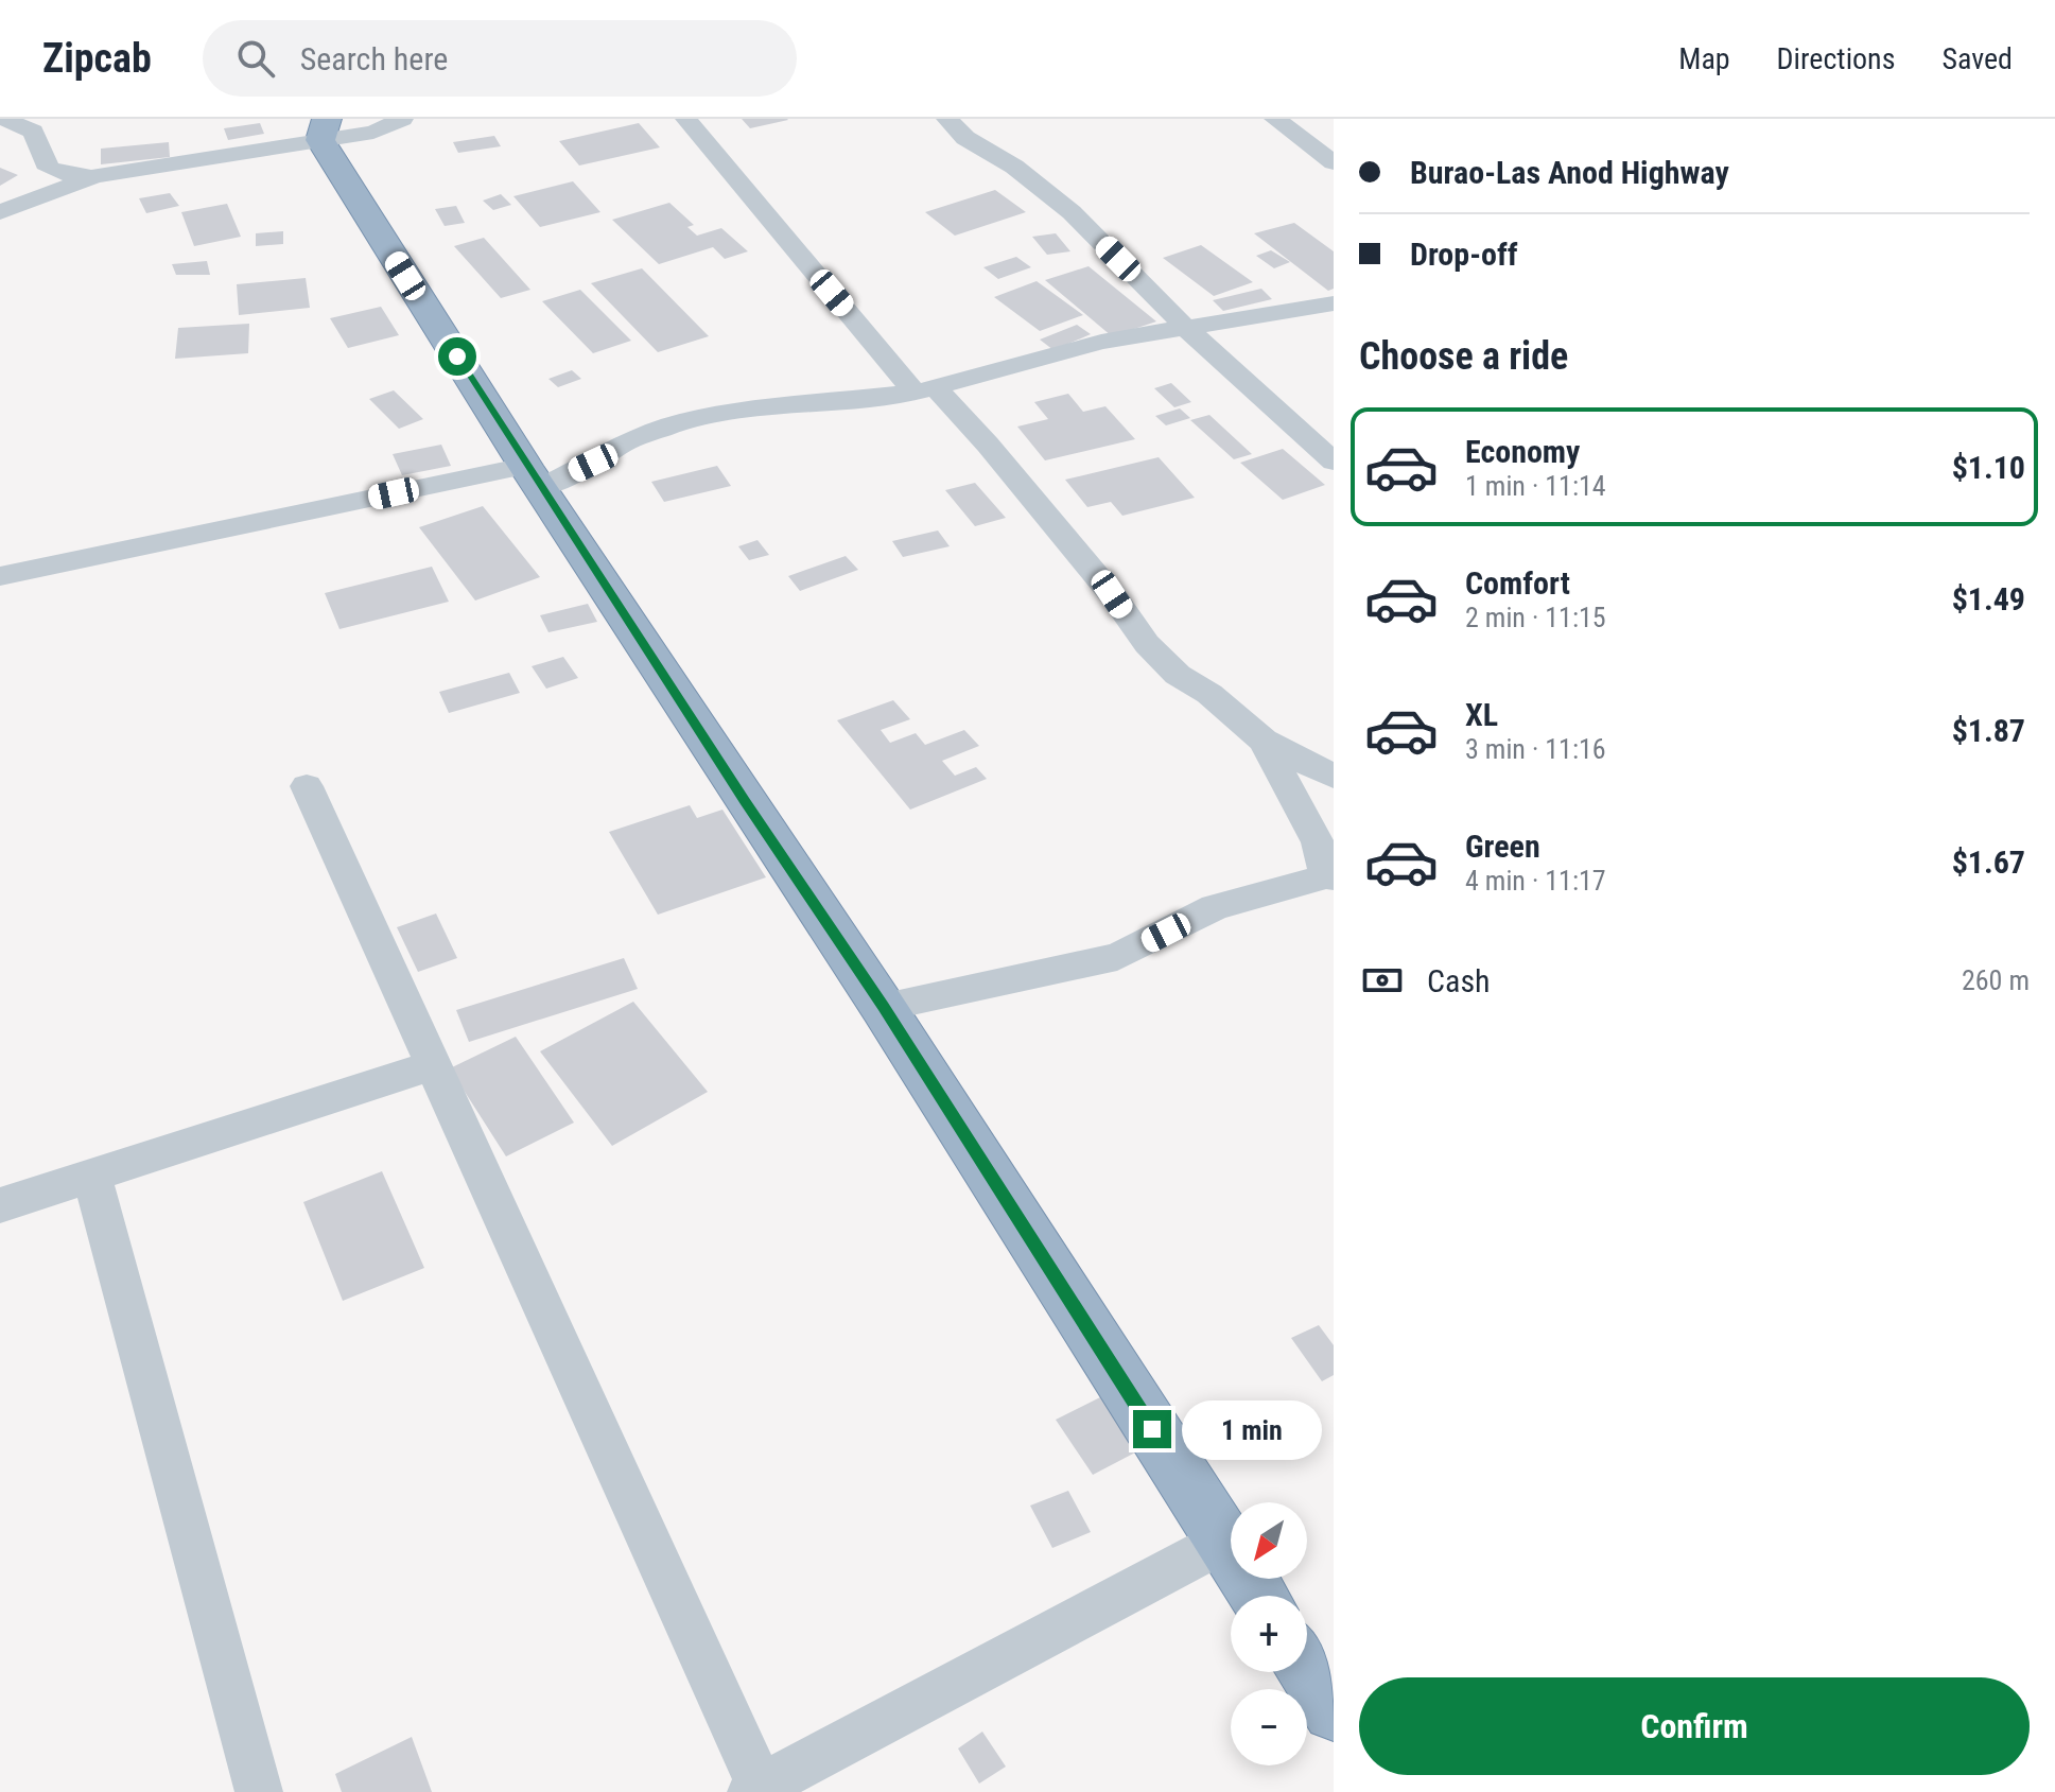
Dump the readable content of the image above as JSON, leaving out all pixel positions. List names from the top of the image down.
{
  "north": "bottom left",
  "page": {
    "header": "Zipcab",
    "search": "Search here",
    "nav": ["Map", "Directions", "Saved"],
    "banner": ["Burao-Las Anod Highway", "Drop-off"],
    "heading": "Choose a ride",
    "list": [
      {
        "name": "Economy",
        "note": "1 min · 11:14",
        "value": "$1.10"
      },
      {
        "name": "Comfort",
        "note": "2 min · 11:15",
        "value": "$1.49"
      },
      {
        "name": "XL",
        "note": "3 min · 11:16",
        "value": "$1.87"
      },
      {
        "name": "Green",
        "note": "4 min · 11:17",
        "value": "$1.67"
      }
    ],
    "pay": ["Cash", "260 m"],
    "bubble": "1 min",
    "map_buttons": ["+", "−"],
    "buttons": "Confirm"
  }
}
